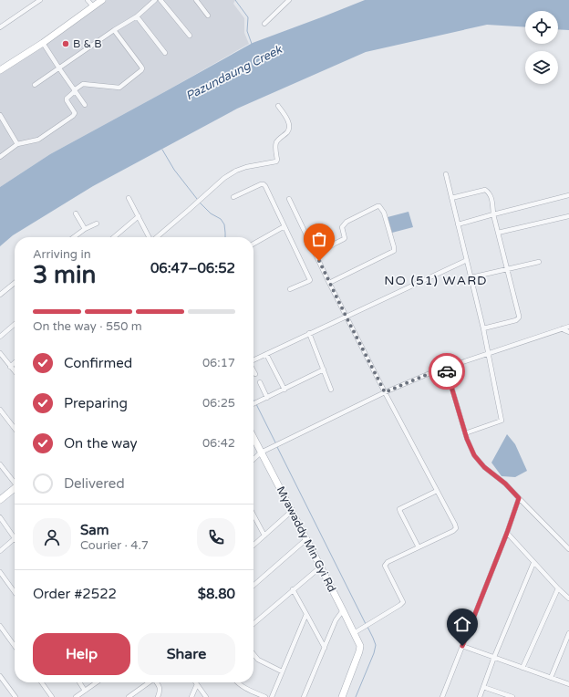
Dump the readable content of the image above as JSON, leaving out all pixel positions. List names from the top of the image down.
{
  "streets": {
    "main road": ["Myawaddy Min Gyi Rd"]
  },
  "districts": ["NO (51) WARD"],
  "water": ["Pazundaung Creek"],
  "places": ["B & B"],
  "page": {
    "heading": ["3 min", "Arriving in", "06:47–06:52"],
    "panel": [
      "Sam",
      "Courier · 4.7",
      "Order #2522",
      "$8.80"
    ],
    "bar": "On the way · 550 m",
    "list": [
      ["Confirmed", "06:17"],
      ["Preparing", "06:25"],
      ["On the way", "06:42"],
      "Delivered"
    ],
    "buttons": ["Help", "Share"]
  }
}
